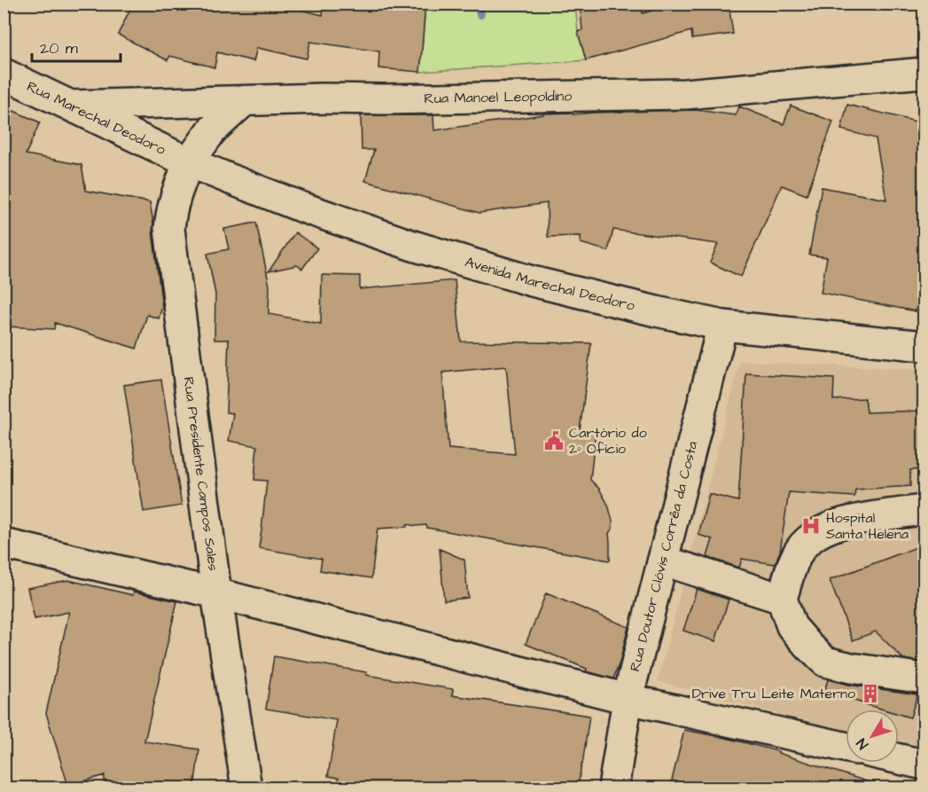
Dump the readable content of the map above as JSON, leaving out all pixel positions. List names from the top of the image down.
{
  "streets": {
    "main road": [
      "Rua Manoel Leopoldino",
      "Rua Marechal Deodoro",
      "Avenida Marechal Deodoro",
      "Rua Presidente Campos Sales",
      "Rua Doutor Clóvis Corrêa da Costa"
    ]
  },
  "crossings": [
    ["Rua Manoel Leopoldino", "Rua Marechal Deodoro"],
    ["Rua Manoel Leopoldino", "Rua Presidente Campos Sales"],
    ["Rua Marechal Deodoro", "Avenida Marechal Deodoro"],
    ["Rua Marechal Deodoro", "Rua Presidente Campos Sales"],
    ["Avenida Marechal Deodoro", "Rua Presidente Campos Sales"],
    ["Avenida Marechal Deodoro", "Rua Doutor Clóvis Corrêa da Costa"]
  ],
  "places": {
    "public building": ["Cartório do 2º Ofício"],
    "hospital": ["Hospital Santa Helena"],
    "building": ["Drive Tru Leite Materno"]
  },
  "scale_bar": "20 m",
  "north": "bottom left"
}
